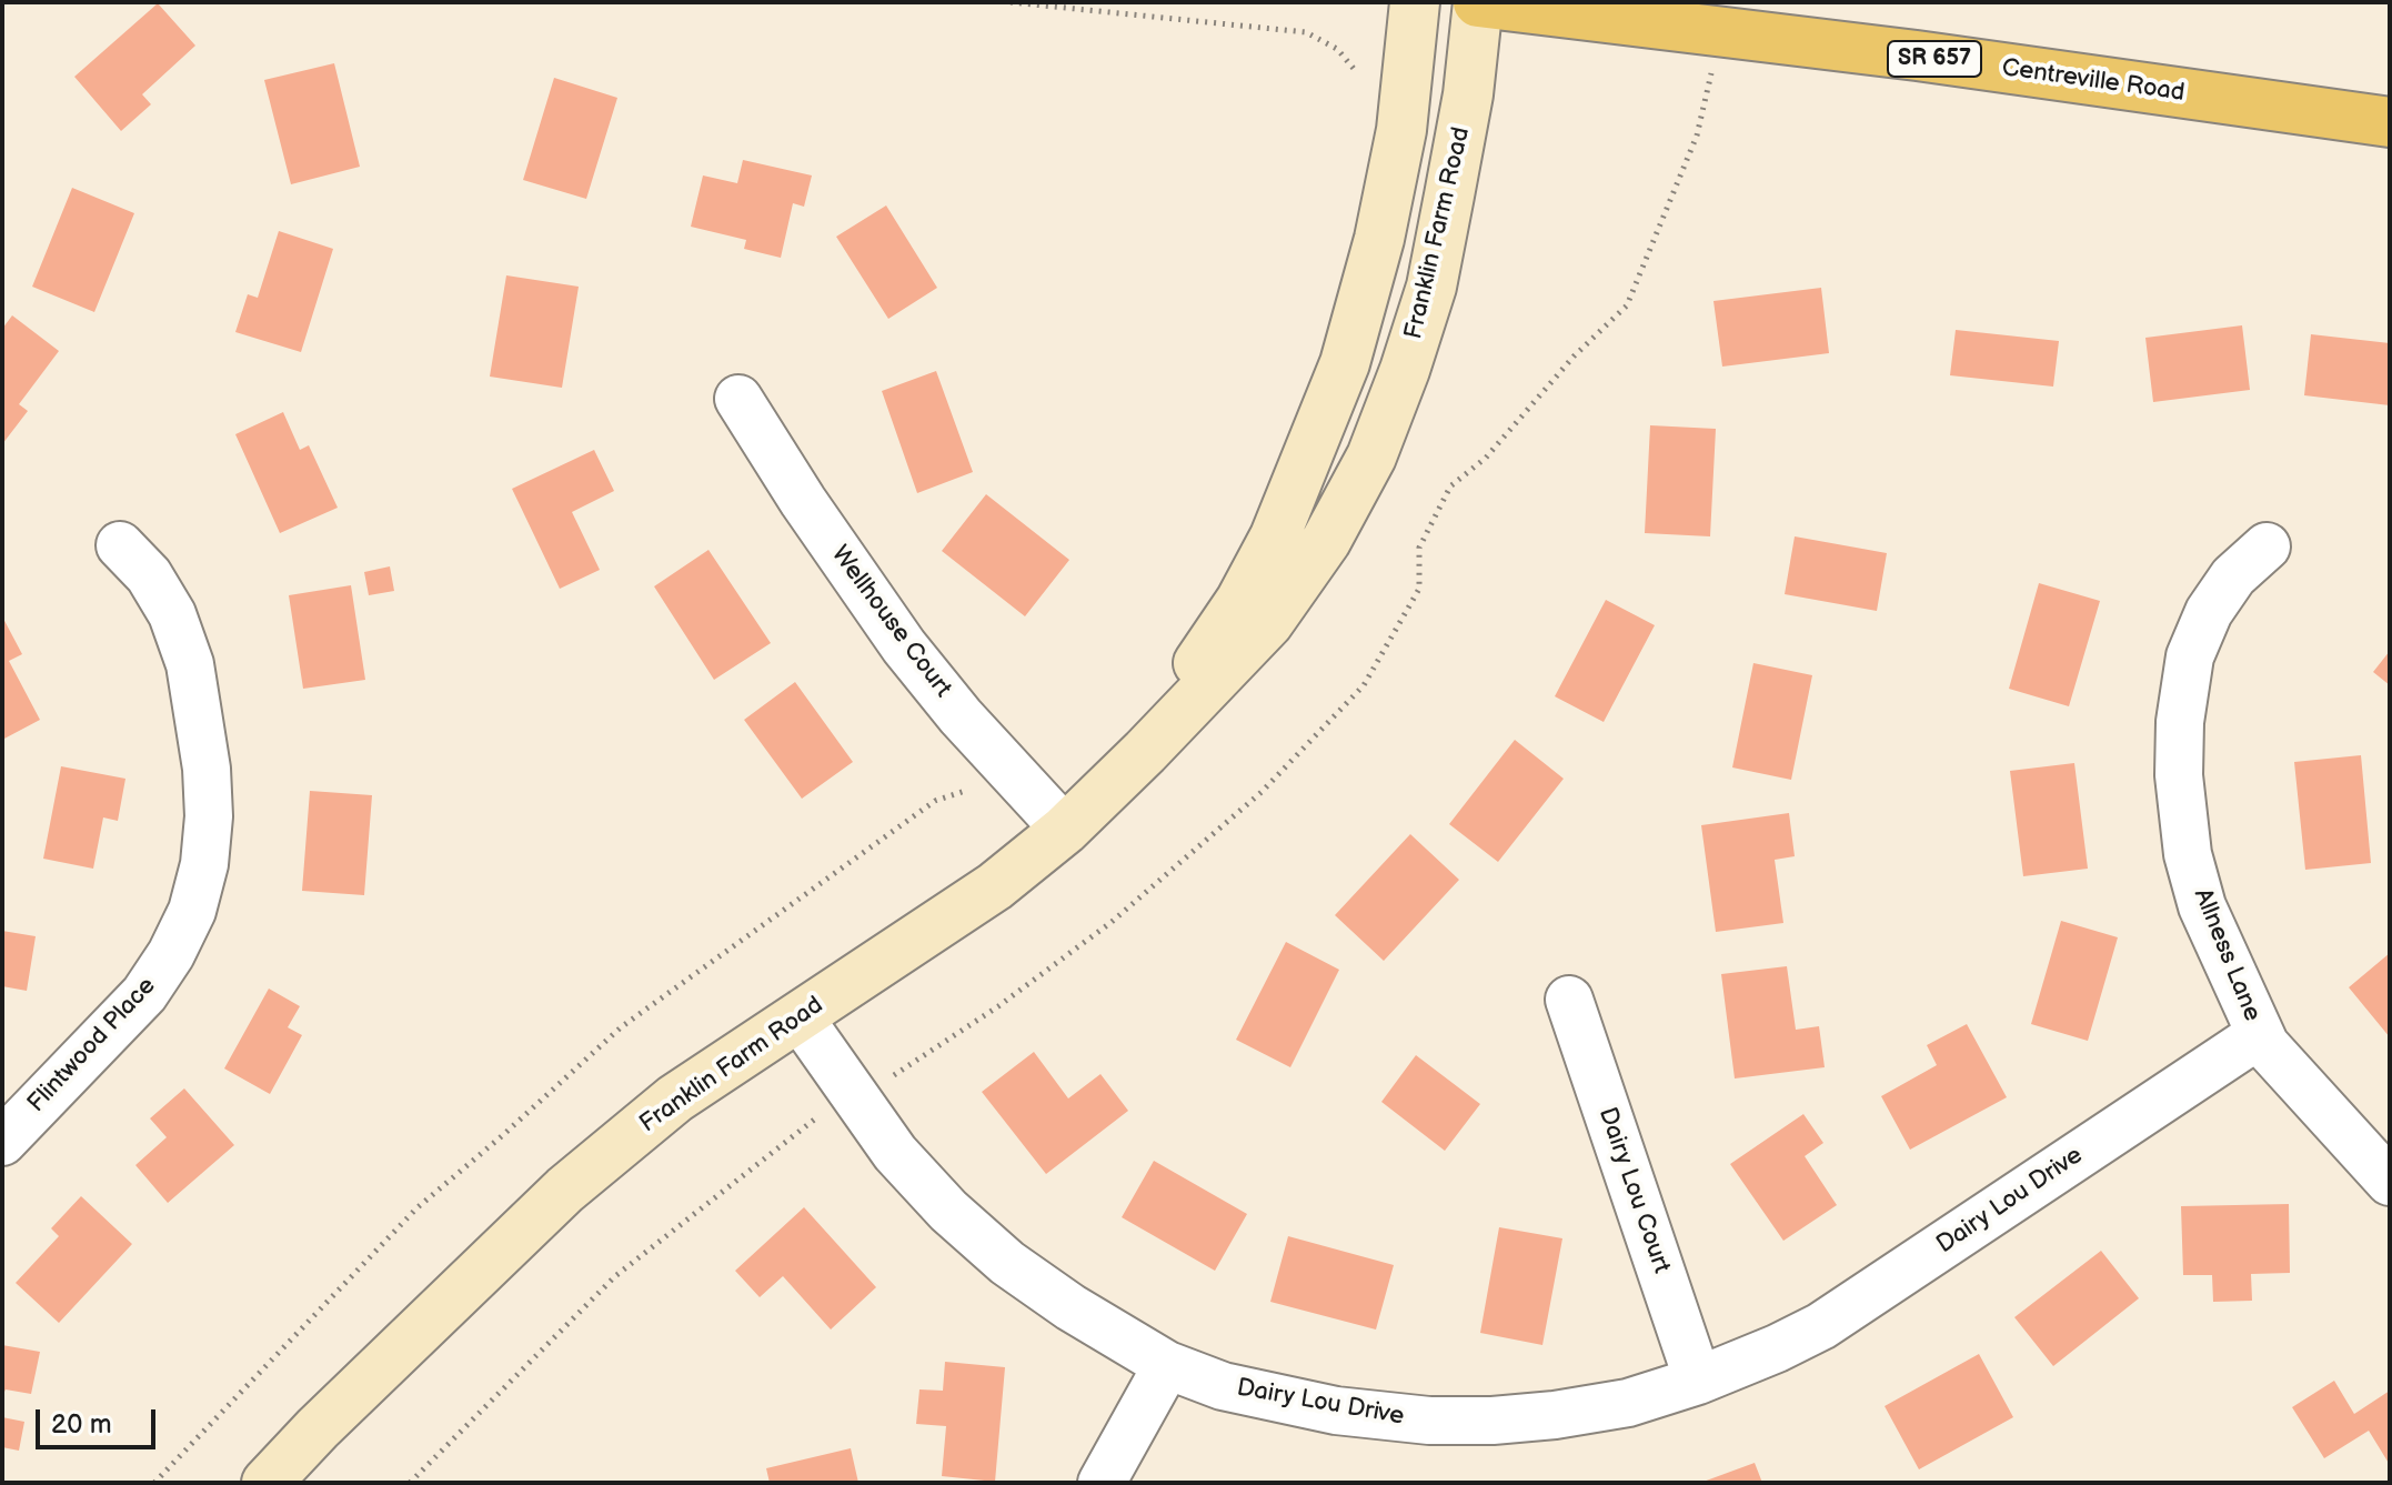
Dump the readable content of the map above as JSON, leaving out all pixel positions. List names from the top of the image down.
{
  "streets": {
    "main road": ["SR 657", "Centreville Road", "Franklin Farm Road"],
    "street": [
      "Wellhouse Court",
      "Allness Lane",
      "Flintwood Place",
      "Dairy Lou Court",
      "Dairy Lou Drive"
    ]
  },
  "crossings": [
    ["Centreville Road", "Franklin Farm Road"],
    ["Franklin Farm Road", "Wellhouse Court"],
    ["Franklin Farm Road", "Dairy Lou Drive"],
    ["Allness Lane", "Dairy Lou Drive"],
    ["Dairy Lou Court", "Dairy Lou Drive"]
  ],
  "scale_bar": "20 m"
}
